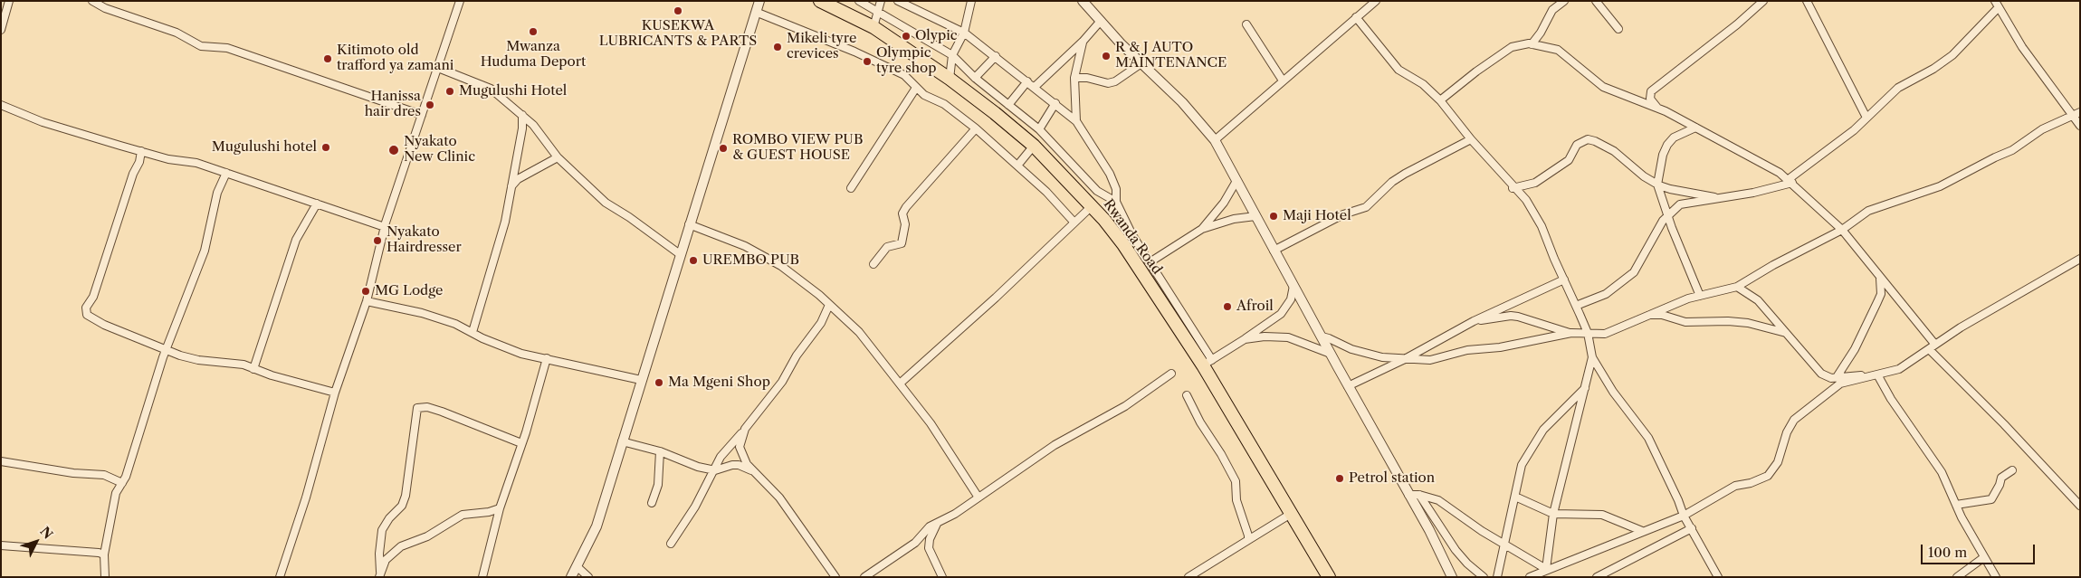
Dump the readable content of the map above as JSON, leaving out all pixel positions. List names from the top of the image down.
{
  "streets": {
    "highway": ["Rwanda Road"]
  },
  "places": [
    "KUSEKWA LUBRICANTS & PARTS",
    "Mwanza Huduma Deport",
    "Olypic",
    "Mikeli tyre crevices",
    "R & J AUTO MAINTENANCE",
    "Kitimoto old trafford ya zamani",
    "Olympic tyre shop",
    "Mugulushi Hotel",
    "Hanissa hair dres",
    "Mugulushi hotel",
    "ROMBO VIEW PUB & GUEST HOUSE",
    "Nyakato New Clinic",
    "Maji Hotel",
    "Nyakato Hairdresser",
    "UREMBO PUB",
    "MG Lodge",
    "Afroil",
    "Ma Mgeni Shop",
    "Petrol station"
  ],
  "scale_bar": "100 m",
  "north": "top right"
}
